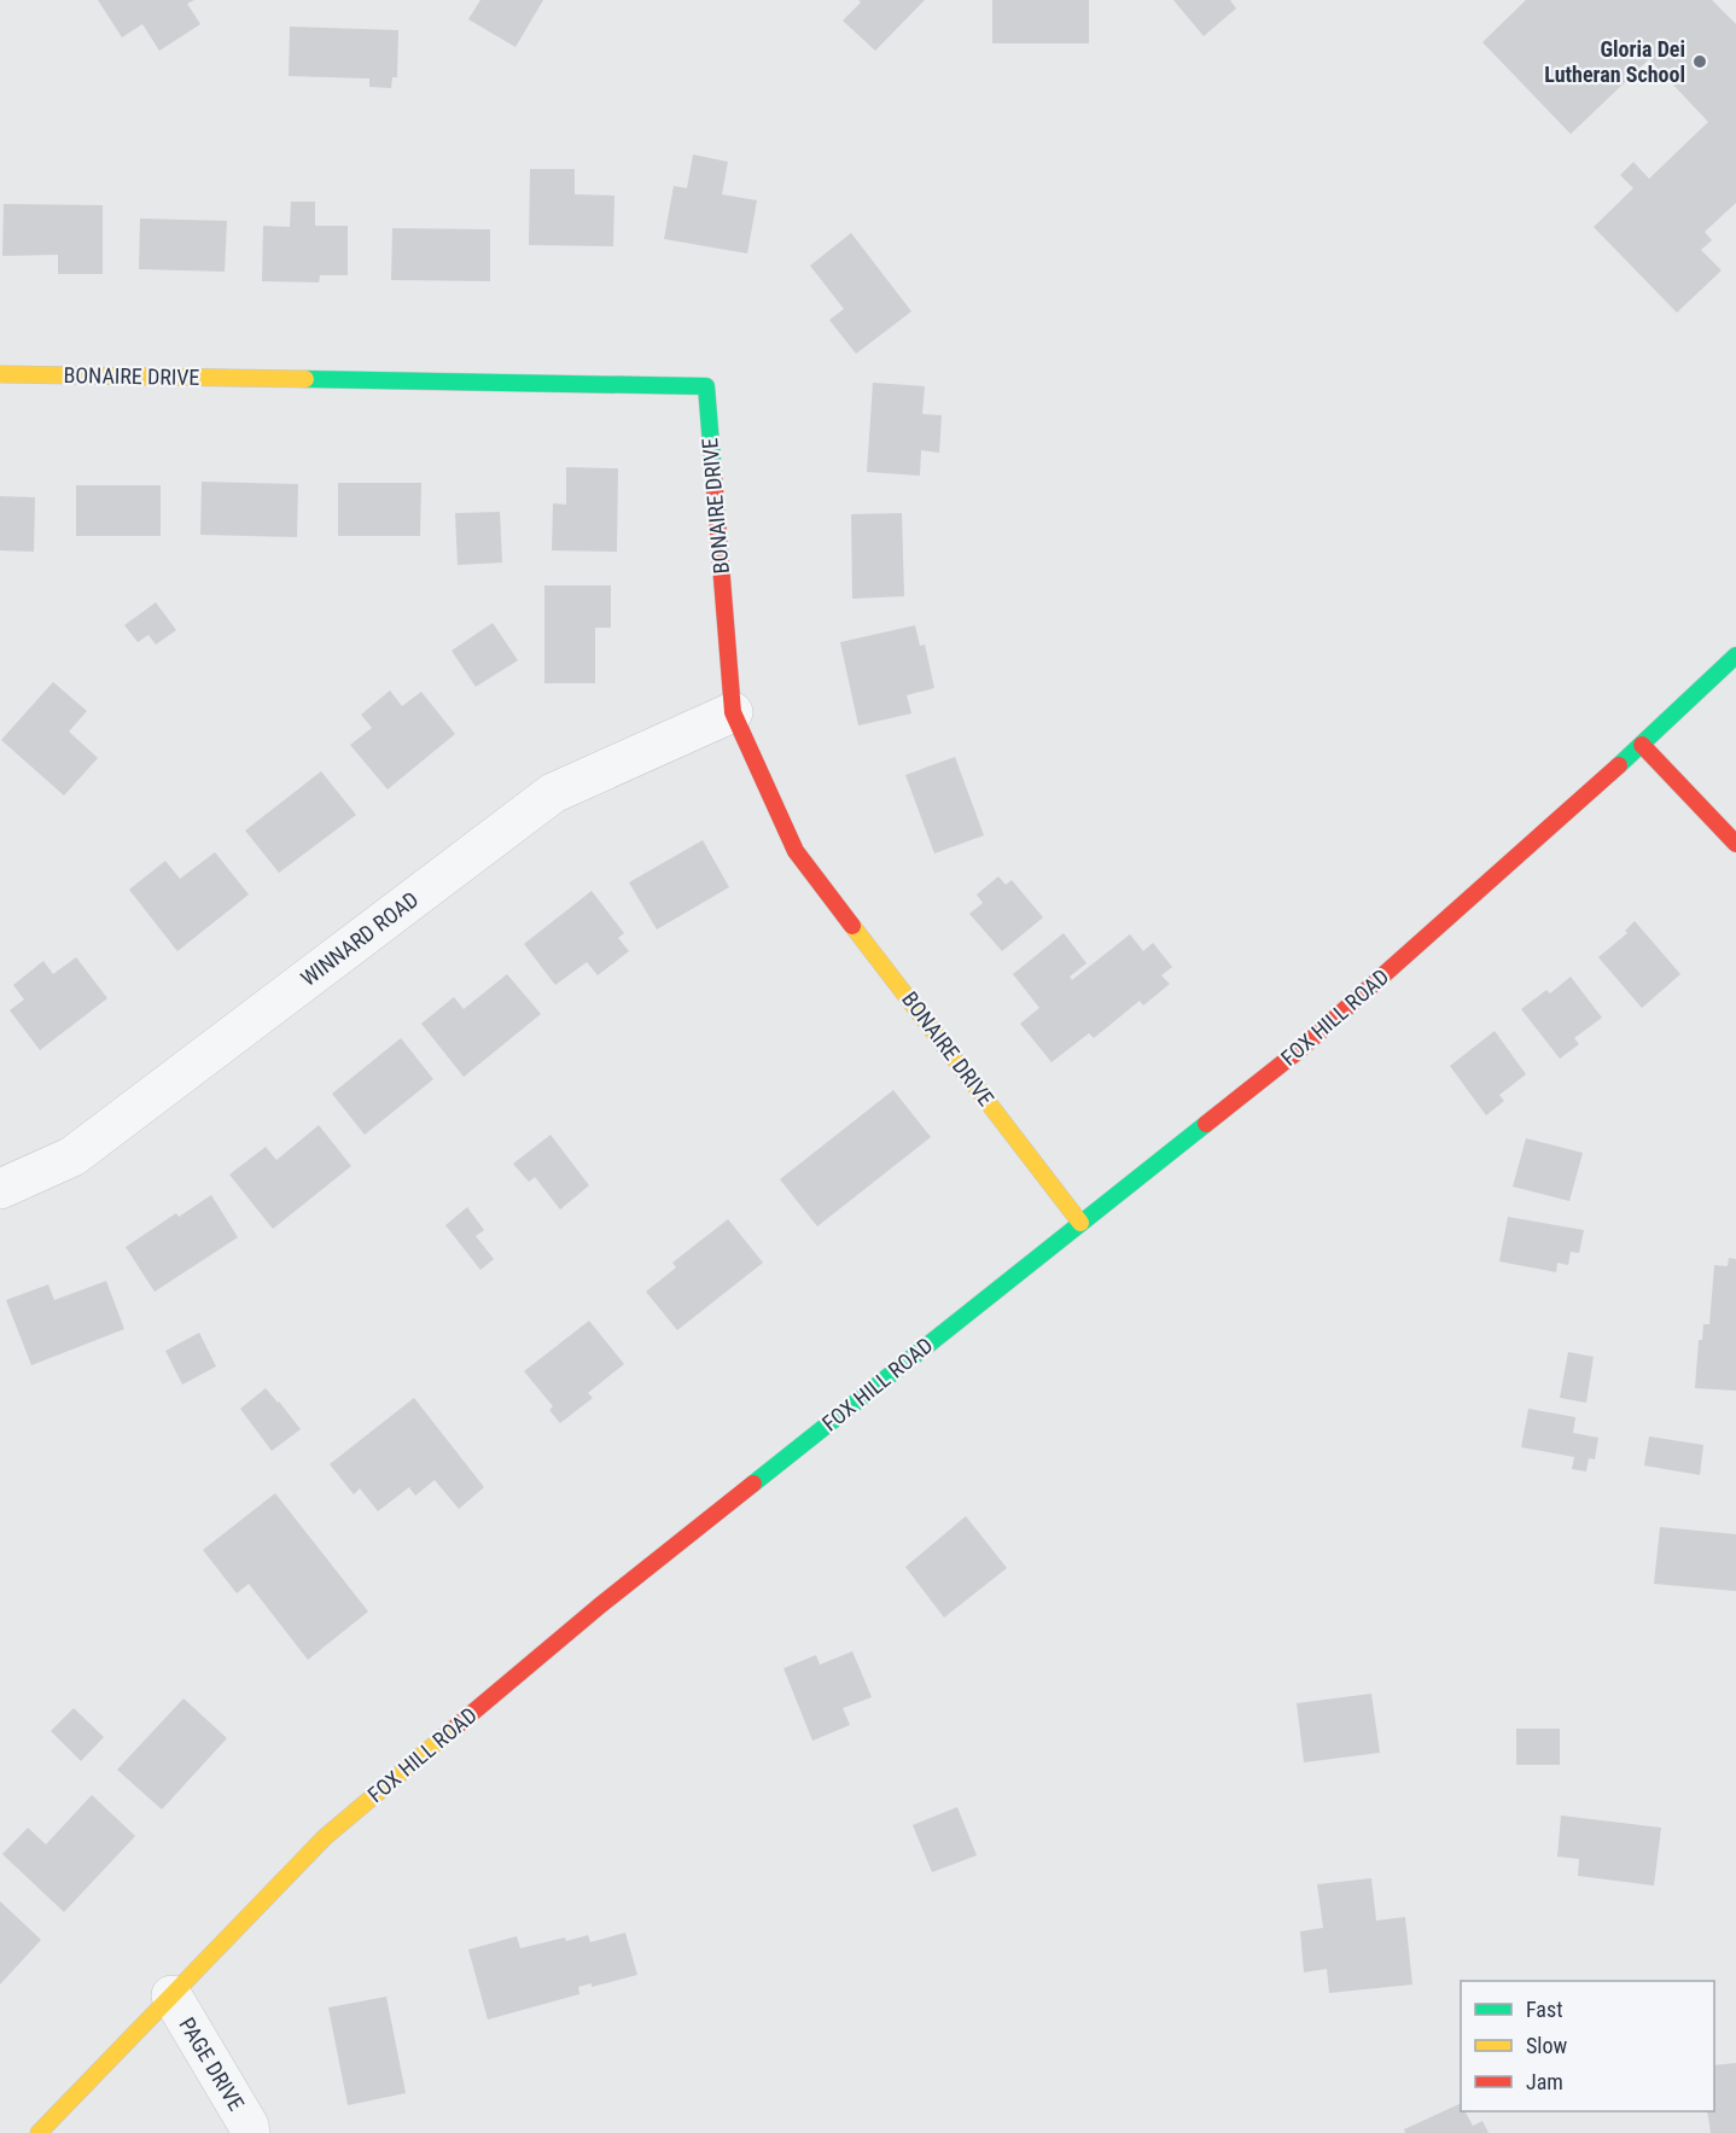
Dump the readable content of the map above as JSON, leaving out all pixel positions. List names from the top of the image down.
{
  "streets": {
    "main road": ["BONAIRE DRIVE", "FOX HILL ROAD"],
    "street": ["WINNARD ROAD", "PAGE DRIVE"]
  },
  "crossings": [
    ["BONAIRE DRIVE", "WINNARD ROAD"],
    ["BONAIRE DRIVE", "FOX HILL ROAD"],
    ["FOX HILL ROAD", "PAGE DRIVE"]
  ],
  "places": ["Gloria Dei Lutheran School"],
  "legend": ["Fast", "Slow", "Jam"]
}
